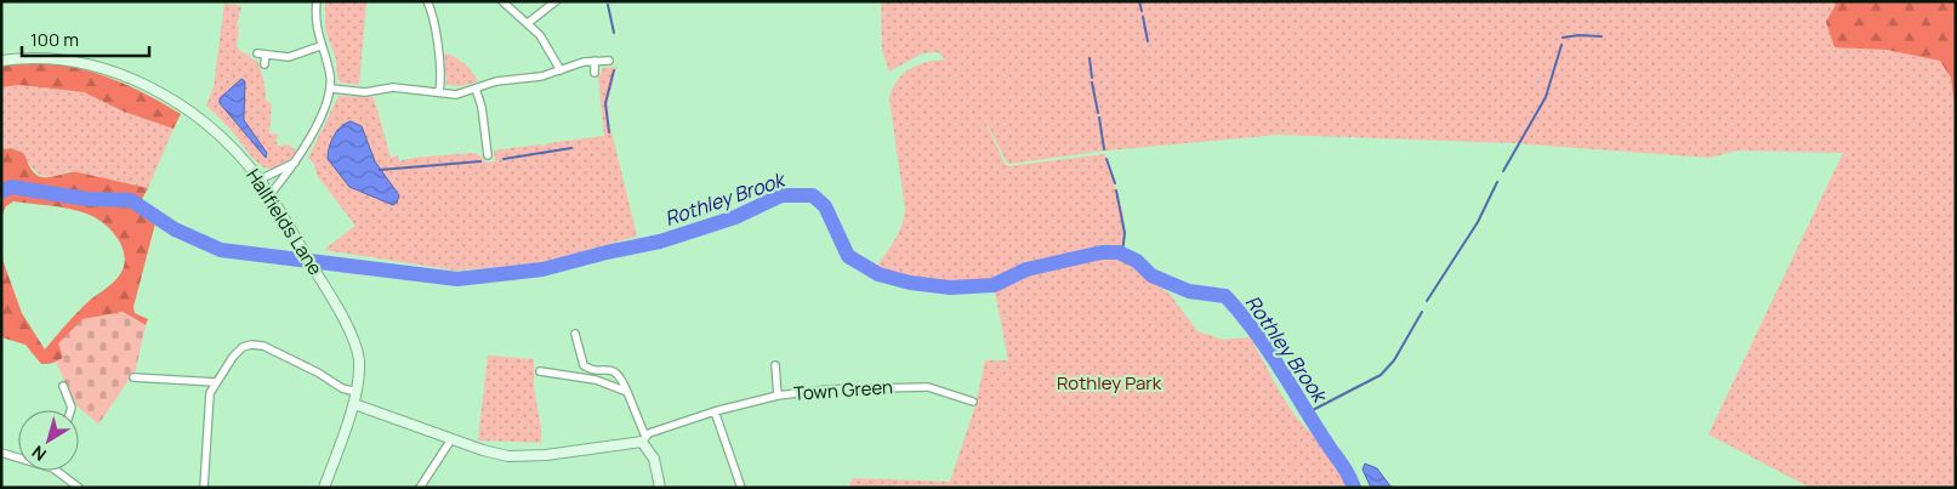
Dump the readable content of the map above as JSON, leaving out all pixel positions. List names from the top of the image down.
{
  "streets": {
    "street": ["Hallfields Lane", "Town Green"]
  },
  "water": ["Rothley Brook"],
  "parks": ["Rothley Park"],
  "scale_bar": "100 m",
  "north": "bottom left"
}
